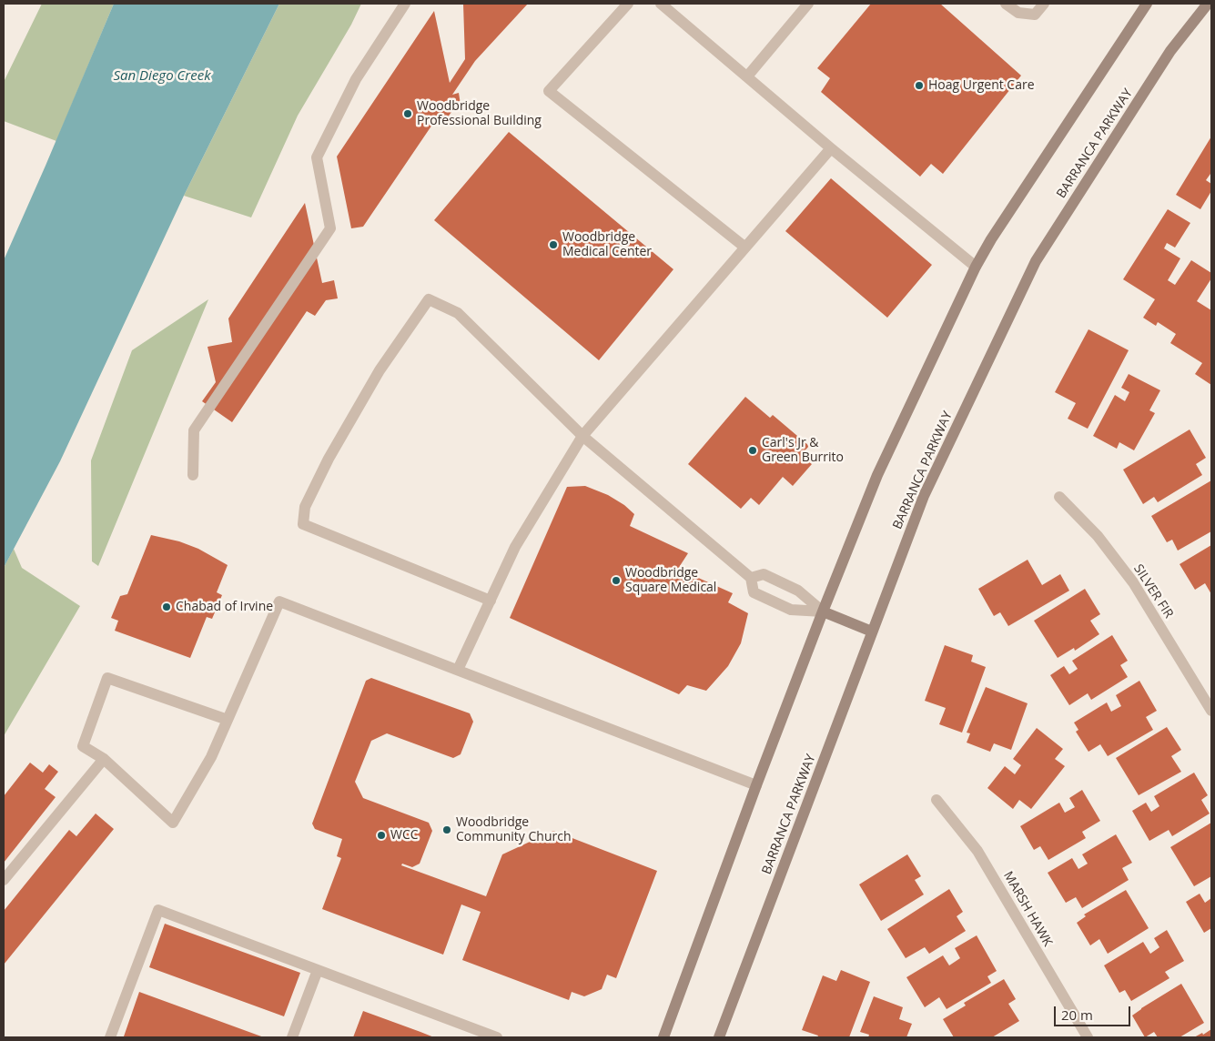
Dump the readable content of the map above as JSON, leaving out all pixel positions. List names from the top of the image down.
{
  "streets": {
    "main road": ["BARRANCA PARKWAY"],
    "street": ["SILVER FIR", "MARSH HAWK"]
  },
  "water": ["San Diego Creek"],
  "places": [
    "Hoag Urgent Care",
    "Woodbridge Professional Building",
    "Woodbridge Medical Center",
    "Carl's Jr & Green Burrito",
    "Woodbridge Square Medical",
    "Chabad of Irvine",
    "Woodbridge Community Church",
    "WCC"
  ],
  "scale_bar": "20 m"
}
